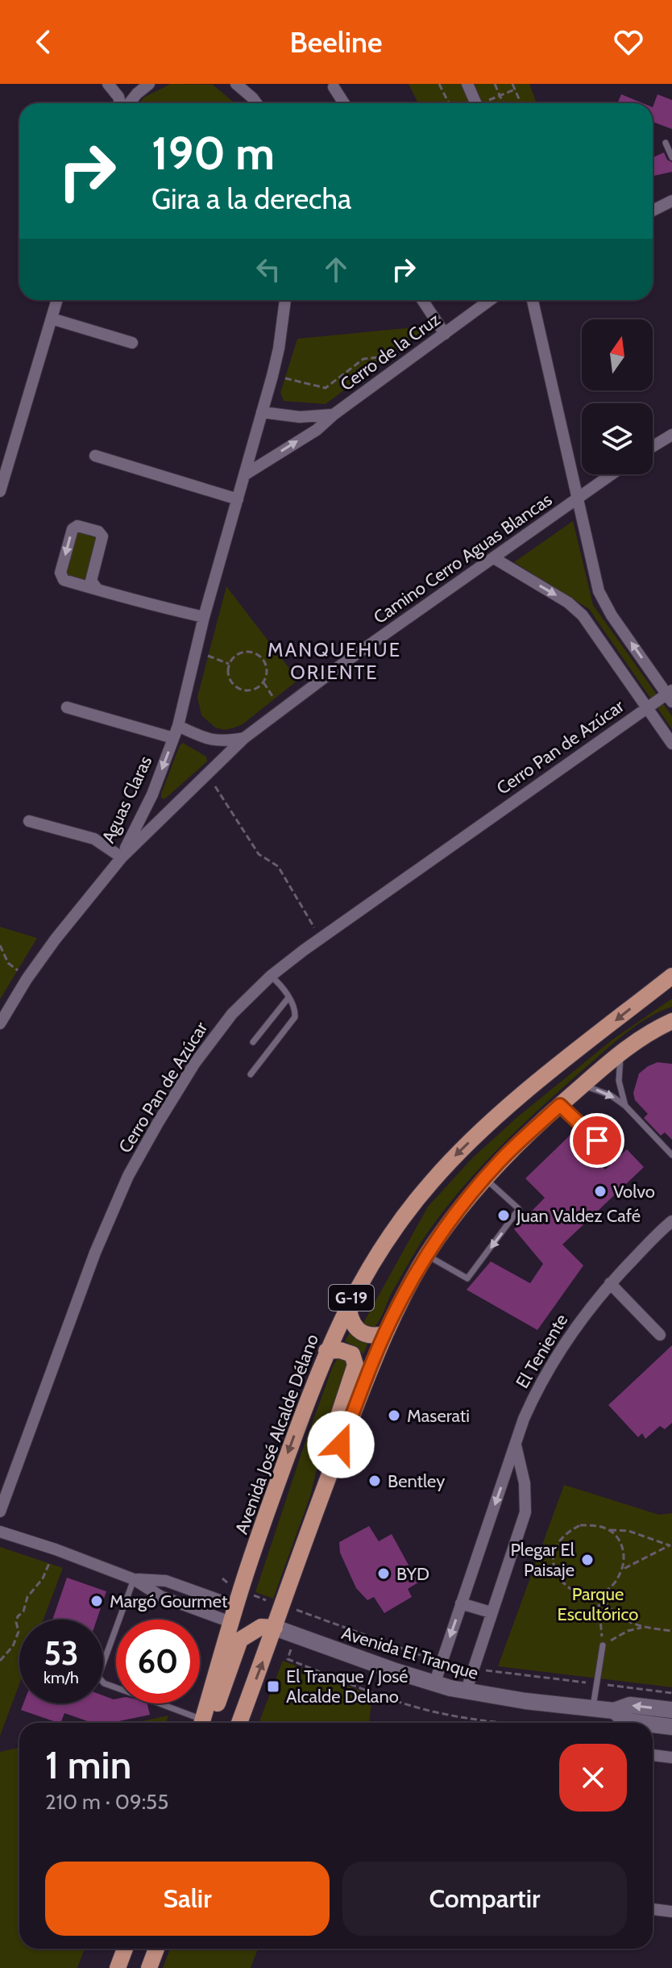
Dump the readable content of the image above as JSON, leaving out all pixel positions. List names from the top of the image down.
{
  "streets": {
    "main road": ["G-19", "Avenida José Alcalde Délano", "Avenida El Tranque"],
    "street": [
      "Cerro de la Cruz",
      "Camino Cerro Aguas Blancas",
      "Cerro Pan de Azúcar",
      "Aguas Claras",
      "El Teniente"
    ]
  },
  "crossings": [
    ["Cerro de la Cruz", "Aguas Claras"],
    ["Camino Cerro Aguas Blancas", "Aguas Claras"],
    ["G-19", "Avenida El Tranque"],
    ["El Teniente", "Avenida El Tranque"]
  ],
  "districts": ["MANQUEHUE ORIENTE"],
  "parks": ["Parque Escultórico"],
  "places": {
    "other": [
      "Volvo",
      "Juan Valdez Café",
      "Maserati",
      "Bentley",
      "Plegar El Paisaje",
      "BYD",
      "Margó Gourmet"
    ],
    "transit": ["El Tranque / José Alcalde Delano"]
  },
  "north": "top",
  "page": {
    "header": "Beeline",
    "turn": ["190 m", "Gira a la derecha"],
    "speed": "53 km/h",
    "limit": "60",
    "heading": ["1 min", "210 m · 09:55"],
    "buttons": ["Salir", "Compartir"]
  }
}
